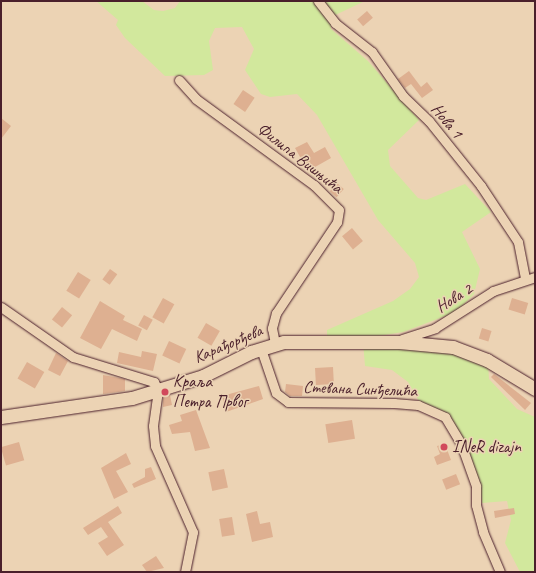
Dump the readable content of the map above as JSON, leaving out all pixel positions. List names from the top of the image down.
{
  "streets": {
    "street": [
      "Нова 1",
      "Филипа Вишњића",
      "Нова 2",
      "Карађорђева",
      "Стевана Синђелића"
    ]
  },
  "crossings": [
    ["Нова 1", "Нова 2"],
    ["Филипа Вишњића", "Карађорђева"],
    ["Нова 2", "Карађорђева"],
    ["Карађорђева", "Стевана Синђелића"]
  ],
  "places": ["Краља Петра Првог", "INeR dizajn"]
}
